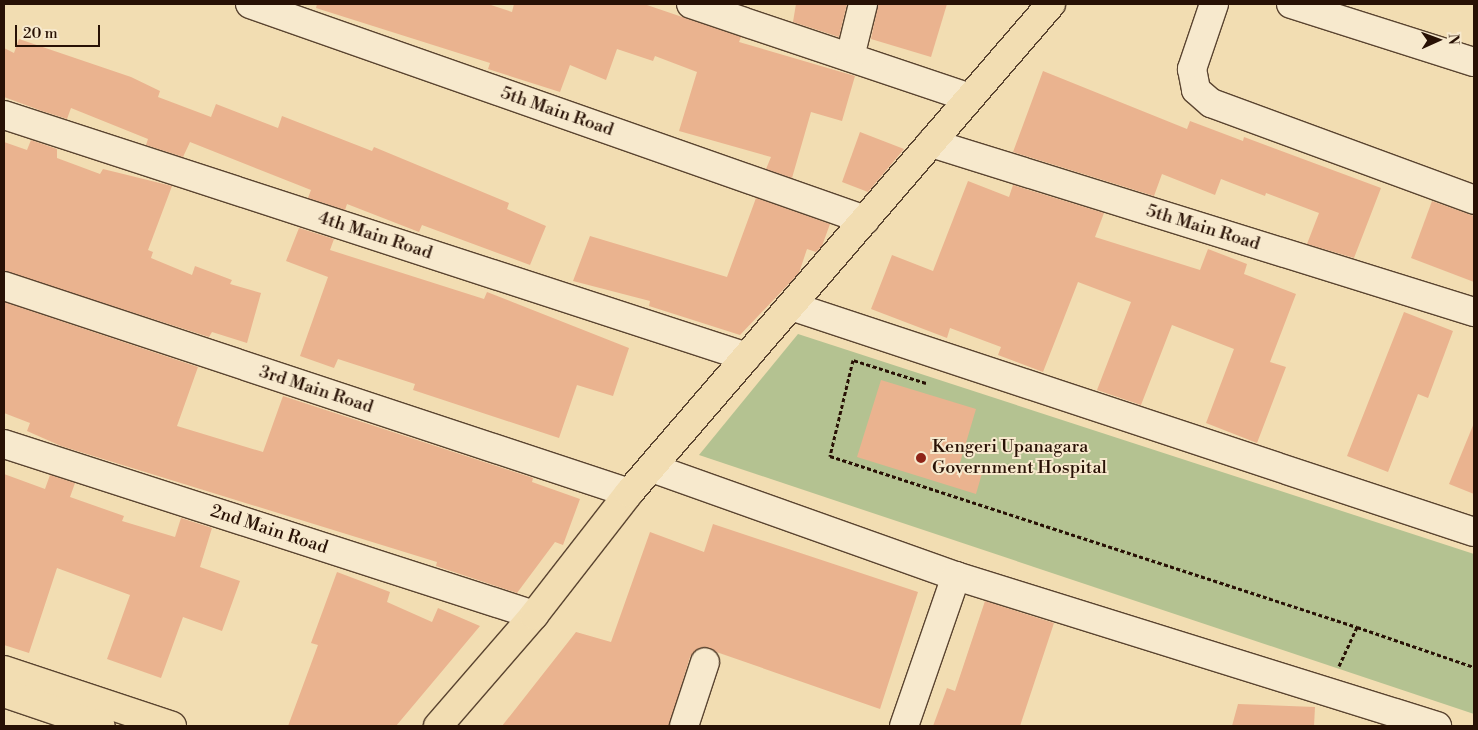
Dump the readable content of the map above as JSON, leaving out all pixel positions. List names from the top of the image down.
{
  "streets": {
    "street": [
      "5th Main Road",
      "4th Main Road",
      "3rd Main Road",
      "2nd Main Road"
    ]
  },
  "places": ["Kengeri Upanagara Government Hospital"],
  "scale_bar": "20 m",
  "north": "right"
}
